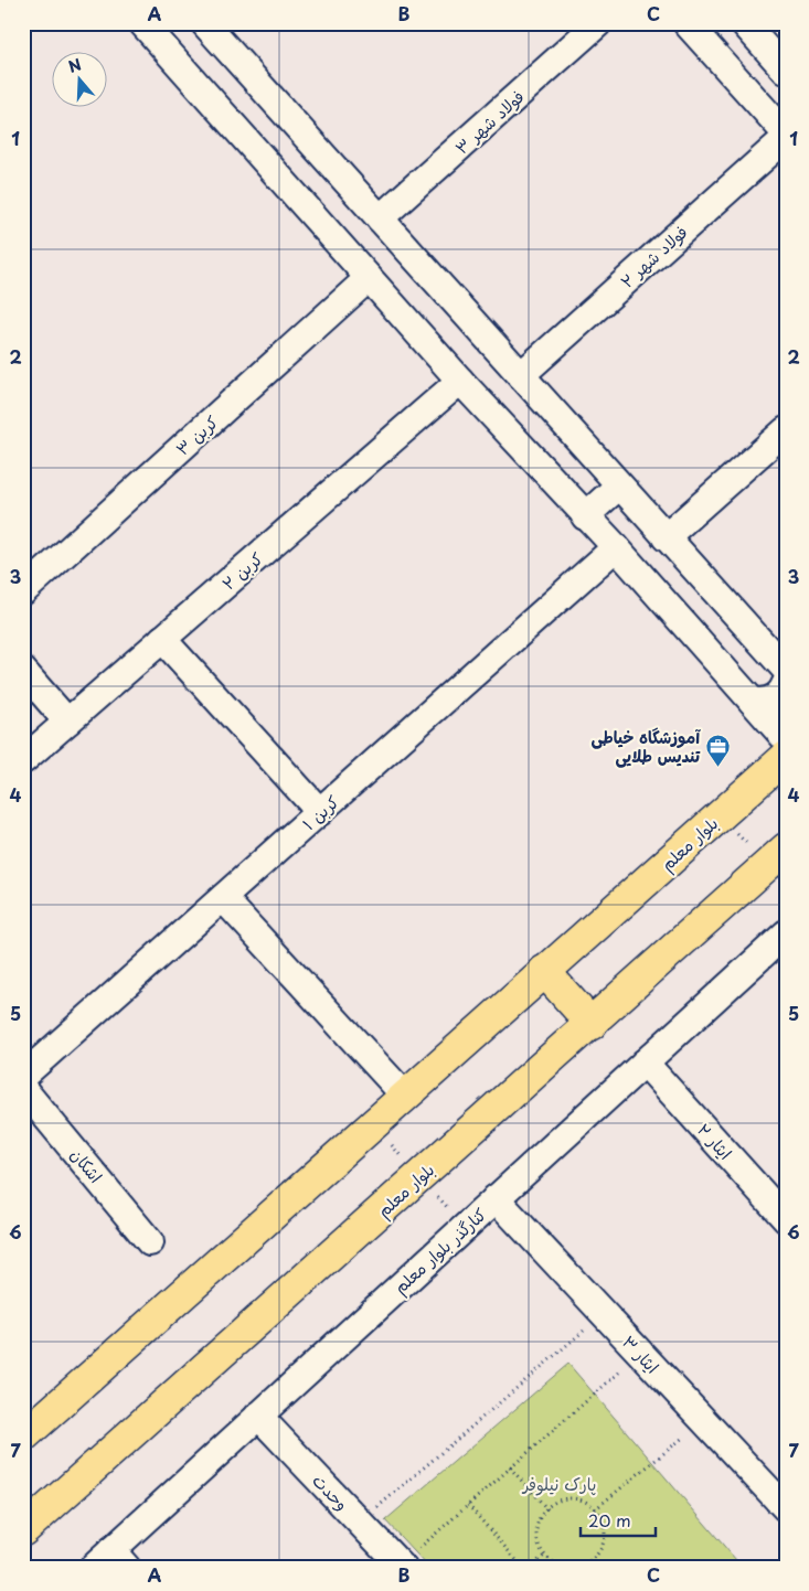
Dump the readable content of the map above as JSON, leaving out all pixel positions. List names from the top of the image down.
{
  "streets": {
    "main road": ["بلوار معلم"],
    "street": [
      "فولاد شهر ۳",
      "فولاد شهر ۲",
      "کربن ۳",
      "کربن ۲",
      "کربن ۱",
      "ایثار ۲",
      "اشکان",
      "کنارگذر بلوار معلم",
      "ایثار ۳",
      "وحدت"
    ]
  },
  "crossings": [
    ["ایثار ۲", "کنارگذر بلوار معلم"],
    ["کنارگذر بلوار معلم", "ایثار ۳"],
    ["کنارگذر بلوار معلم", "وحدت"]
  ],
  "parks": ["پارک نیلوفر"],
  "places": {
    "office": ["آموزشگاه خیاطی تندیس طلایی"]
  },
  "scale_bar": "20 m",
  "north": "top",
  "grid": {
    "columns": ["A", "B", "C"],
    "rows": [
      "1",
      "2",
      "3",
      "4",
      "5",
      "6",
      "7"
    ]
  }
}
